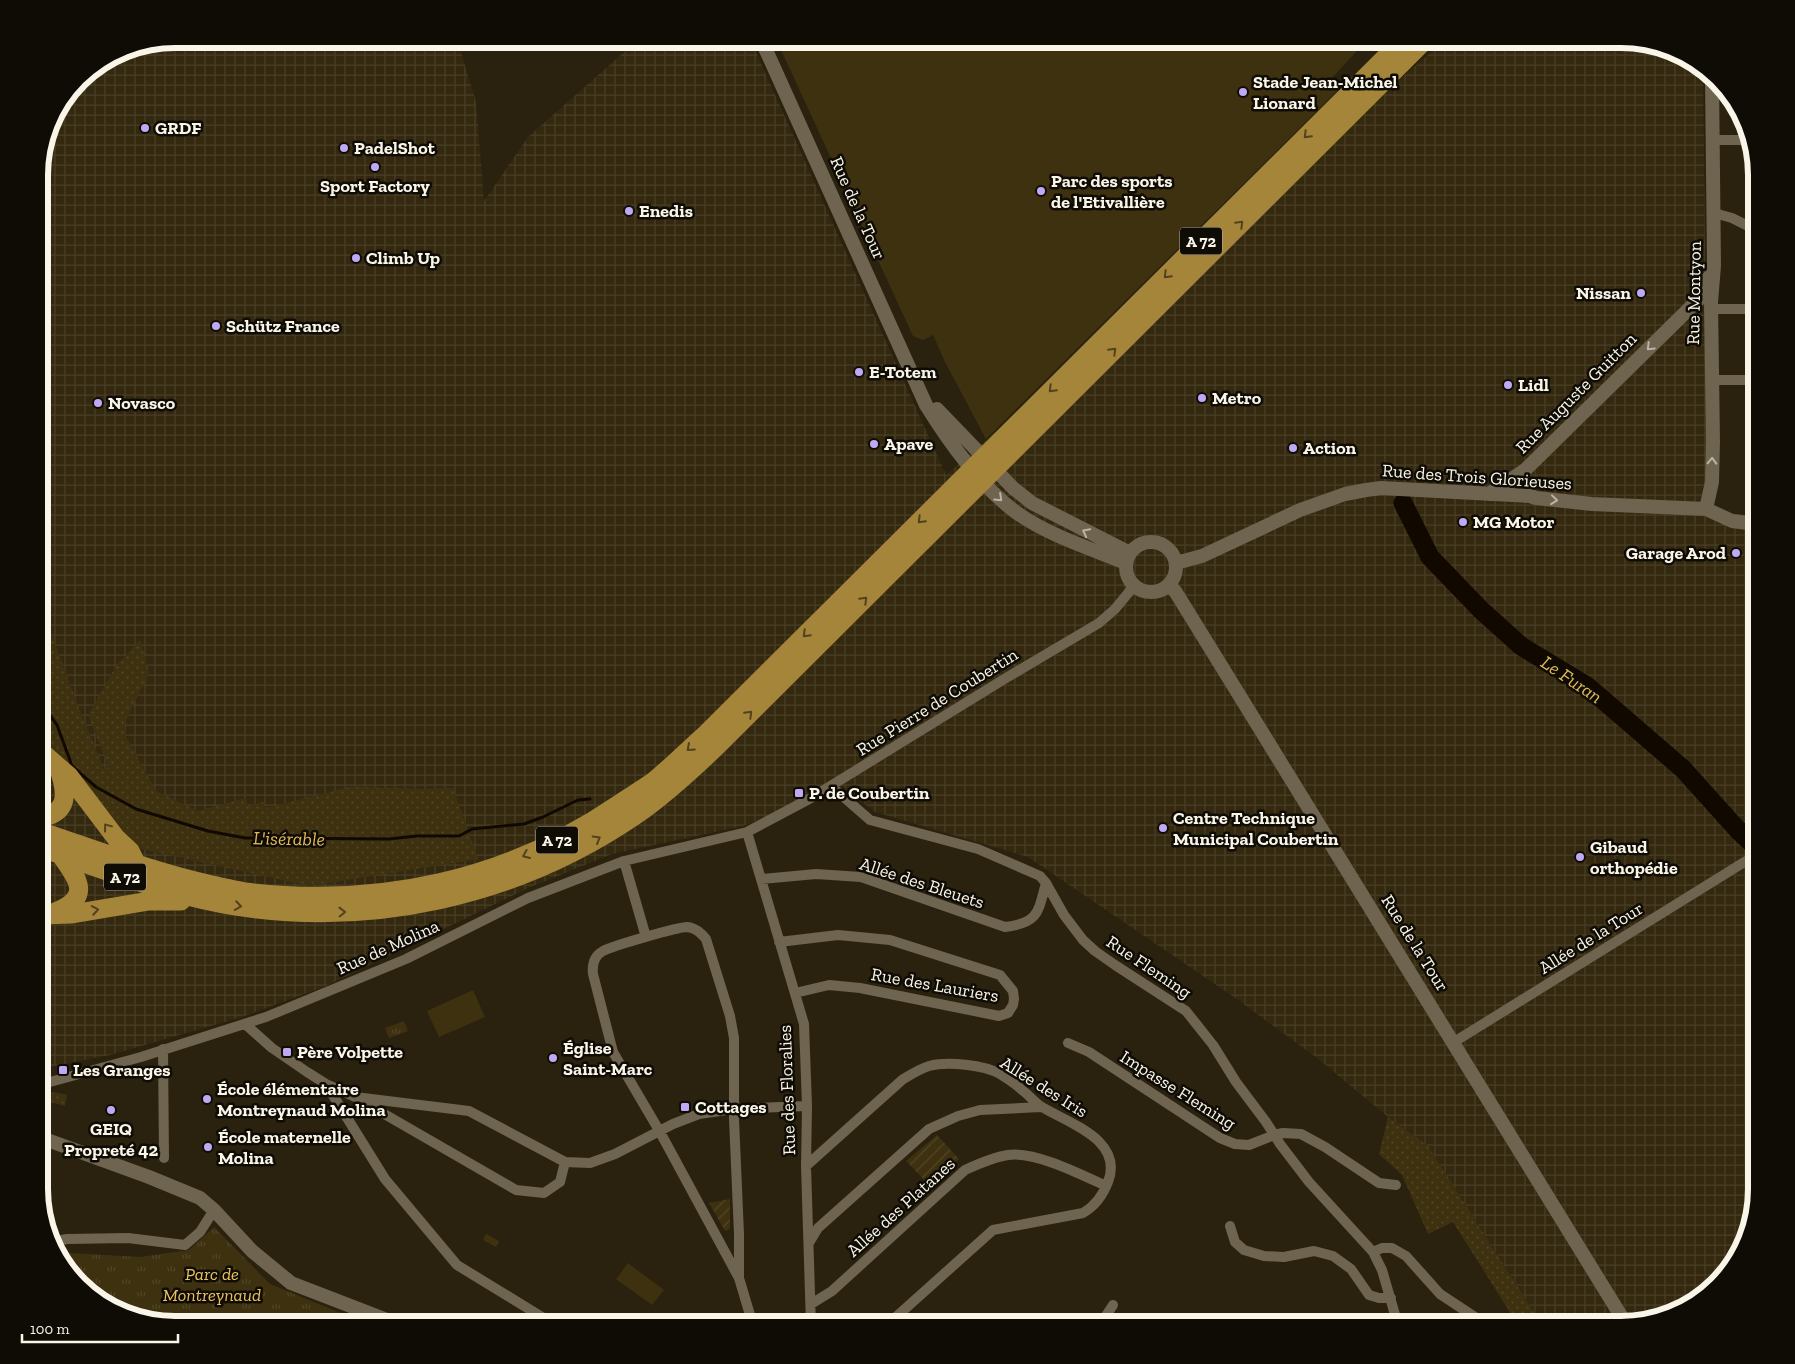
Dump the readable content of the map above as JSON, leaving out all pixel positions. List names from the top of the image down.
{
  "streets": {
    "highway": ["A 72"],
    "street": [
      "Rue de la Tour",
      "Rue Montyon",
      "Rue Auguste Guitton",
      "Rue des Trois Glorieuses",
      "Rue Pierre de Coubertin",
      "Allée des Bleuets",
      "Allée de la Tour",
      "Rue de Molina",
      "Rue Fleming",
      "Rue des Lauriers",
      "Allée des Iris",
      "Rue des Floralies",
      "Impasse Fleming",
      "Allée des Platanes"
    ]
  },
  "crossings": [
    ["Rue de la Tour", "Rue des Trois Glorieuses"],
    ["Rue de la Tour", "Rue Pierre de Coubertin"],
    ["Rue de la Tour", "Allée de la Tour"],
    ["Rue Montyon", "Rue Auguste Guitton"],
    ["Rue Montyon", "Rue des Trois Glorieuses"],
    ["Rue Auguste Guitton", "Rue des Trois Glorieuses"],
    ["Rue des Trois Glorieuses", "Rue Pierre de Coubertin"],
    ["Rue Pierre de Coubertin", "Rue de Molina"],
    ["Rue Pierre de Coubertin", "Rue Fleming"],
    ["Rue Pierre de Coubertin", "Rue des Floralies"],
    ["Allée des Bleuets", "Rue Fleming"],
    ["Allée des Bleuets", "Rue des Floralies"],
    ["Rue de Molina", "Rue des Floralies"],
    ["Rue Fleming", "Impasse Fleming"],
    ["Rue des Lauriers", "Rue des Floralies"],
    ["Allée des Iris", "Rue des Floralies"],
    ["Allée des Iris", "Allée des Platanes"],
    ["Rue des Floralies", "Allée des Platanes"]
  ],
  "one_way": ["Rue Auguste Guitton"],
  "water": ["Le Furan", "L'isérable"],
  "parks": ["Parc de Montreynaud"],
  "places": {
    "other": [
      "Stade Jean-Michel Lionard",
      "GRDF",
      "PadelShot",
      "Sport Factory",
      "Parc des sports de l'Etivallière",
      "Enedis",
      "Climb Up",
      "Nissan",
      "Schütz France",
      "E-Totem",
      "Lidl",
      "Metro",
      "Novasco",
      "Apave",
      "Action",
      "MG Motor",
      "Garage Arod",
      "Centre Technique Municipal Coubertin",
      "Gibaud orthopédie",
      "Église Saint-Marc",
      "École élémentaire Montreynaud Molina",
      "GEIQ Propreté 42",
      "École maternelle Molina"
    ],
    "transit": [
      "P. de Coubertin",
      "Père Volpette",
      "Les Granges",
      "Cottages"
    ]
  },
  "scale_bar": "100 m"
}
